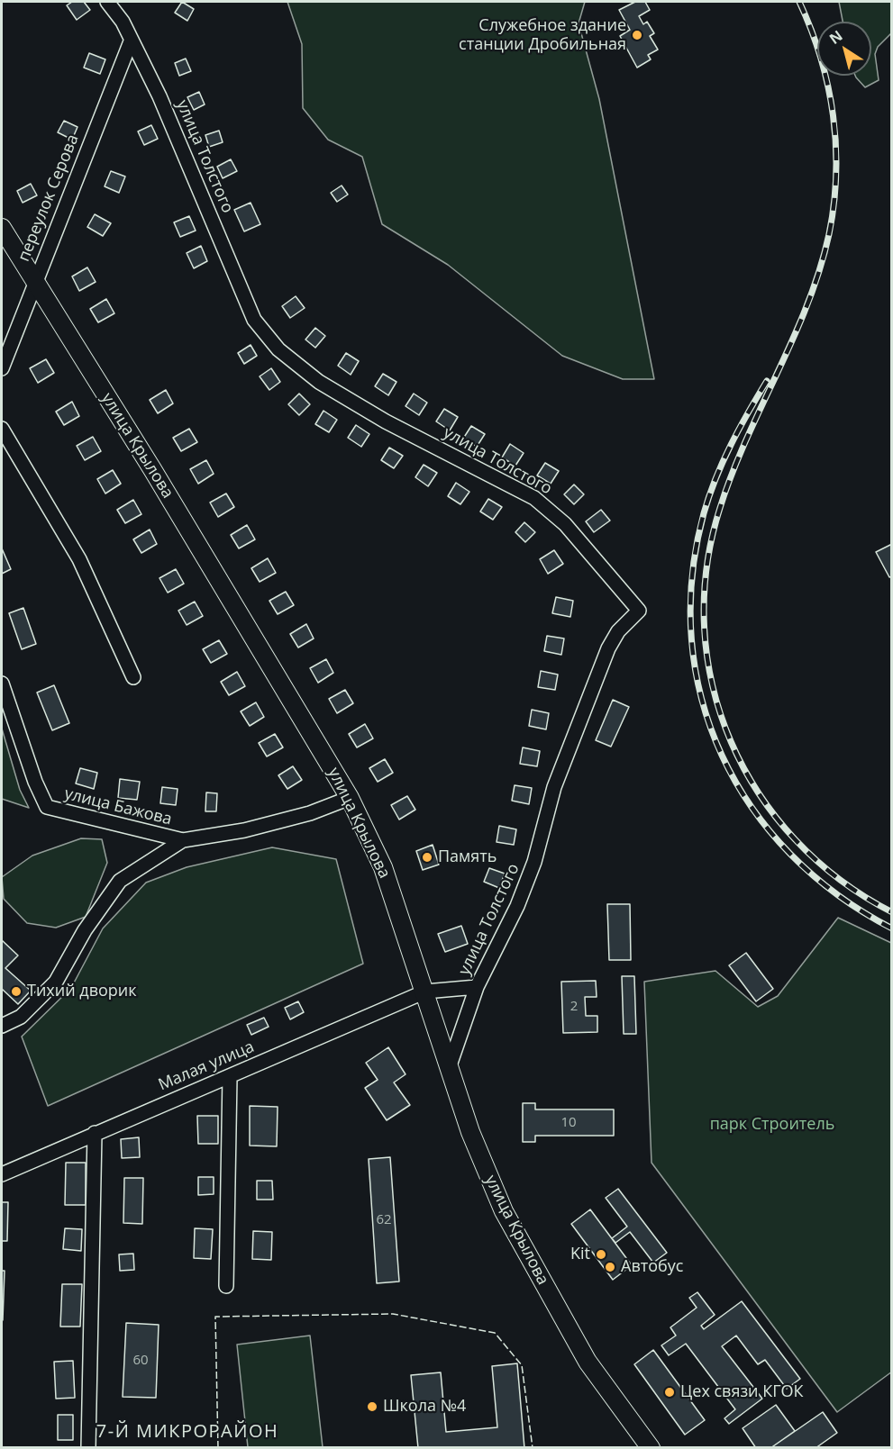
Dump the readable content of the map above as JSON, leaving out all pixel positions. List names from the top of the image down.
{
  "streets": {
    "main road": ["улица Крылова"],
    "street": [
      "улица Толстого",
      "переулок Серова",
      "улица Бажова",
      "Малая улица"
    ]
  },
  "crossings": [
    ["улица Толстого", "переулок Серова"],
    ["улица Толстого", "улица Крылова"],
    ["улица Толстого", "Малая улица"],
    ["переулок Серова", "улица Крылова"],
    ["улица Крылова", "Малая улица"]
  ],
  "districts": ["7-Й МИКРОРАЙОН"],
  "parks": ["парк Строитель"],
  "places": [
    "Служебное здание станции Дробильная",
    "Память",
    "Тихий дворик",
    "Kit",
    "Автобус",
    "Цех связи КГОК",
    "Школа №4"
  ],
  "house_numbers": [
    "2",
    "10",
    "62",
    "60"
  ],
  "north": "top left"
}
